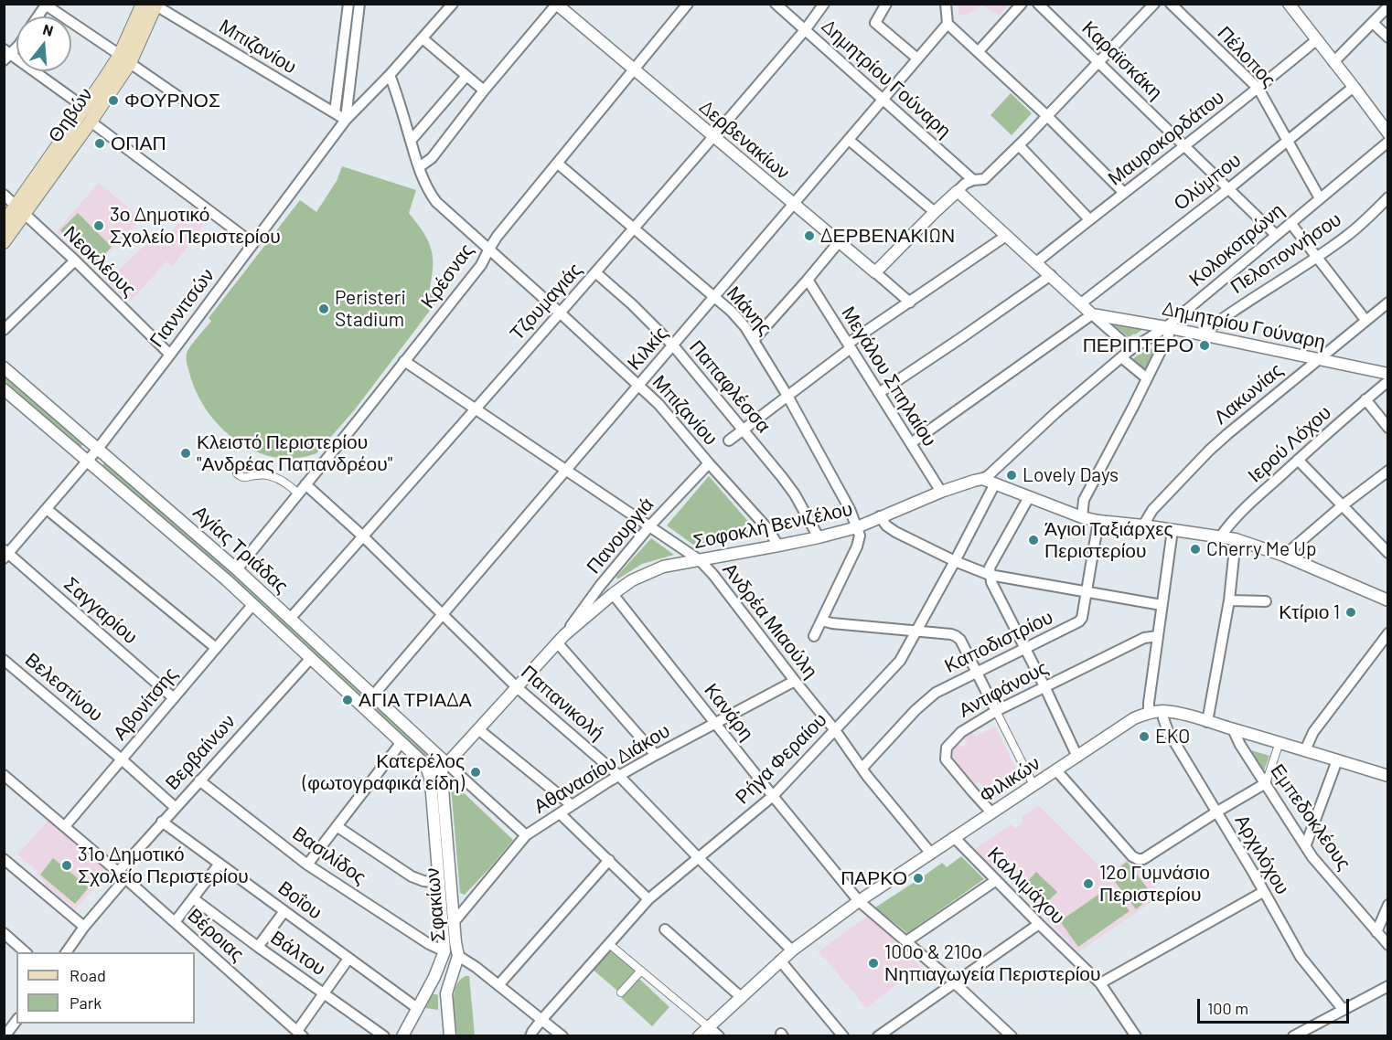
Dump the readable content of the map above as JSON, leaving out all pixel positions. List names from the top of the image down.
{
  "streets": {
    "main road": ["Θηβών"],
    "street": [
      "Μπιζανίου",
      "Πέλοπος",
      "Καραϊσκάκη",
      "Δημητρίου Γούναρη",
      "Μαυροκορδάτου",
      "Δερβενακίων",
      "Ολύμπου",
      "Κολοκοτρώνη",
      "Πελοποννήσου",
      "Νεοκλέους",
      "Κρέσνας",
      "Τζουμαγιάς",
      "Γιαννιτσών",
      "Μάνης",
      "Κιλκίς",
      "Μεγάλου Σπηλαίου",
      "Παπαφλέσσα",
      "Λακωνίας",
      "Ιερού Λόχου",
      "Σοφοκλή Βενιζέλου",
      "Πανουργιά",
      "Αγίας Τριάδας",
      "Σαγγαρίου",
      "Ανδρέα Μιαούλη",
      "Καποδιστρίου",
      "Βελεστίνου",
      "Αντιφάνους",
      "Παπανικολή",
      "Αβονίτσης",
      "Κανάρη",
      "Βερβαίνων",
      "Ρήγα Φεραίου",
      "Αθανασίου Διάκου",
      "Φιλικών",
      "Εμπεδοκλέους",
      "Αρχιλόχου",
      "Βασιλίδος",
      "Καλλιμάχου",
      "Βοΐου",
      "Σφακίων",
      "Βέροιας",
      "Βάλτου"
    ]
  },
  "crossings": [
    ["Μπιζανίου", "Θηβών"],
    ["Μπιζανίου", "Κρέσνας"],
    ["Μπιζανίου", "Τζουμαγιάς"],
    ["Μπιζανίου", "Γιαννιτσών"],
    ["Μπιζανίου", "Κιλκίς"],
    ["Μπιζανίου", "Σοφοκλή Βενιζέλου"],
    ["Μπιζανίου", "Πανουργιά"],
    ["Πέλοπος", "Μαυροκορδάτου"],
    ["Πέλοπος", "Ολύμπου"],
    ["Πέλοπος", "Κολοκοτρώνη"],
    ["Καραϊσκάκη", "Μαυροκορδάτου"],
    ["Καραϊσκάκη", "Ολύμπου"],
    ["Καραϊσκάκη", "Κολοκοτρώνη"],
    ["Δημητρίου Γούναρη", "Κολοκοτρώνη"],
    ["Δημητρίου Γούναρη", "Πελοποννήσου"],
    ["Δημητρίου Γούναρη", "Τζουμαγιάς"],
    ["Δημητρίου Γούναρη", "Κιλκίς"],
    ["Δημητρίου Γούναρη", "Λακωνίας"],
    ["Θηβών", "Νεοκλέους"],
    ["Δερβενακίων", "Κρέσνας"],
    ["Δερβενακίων", "Τζουμαγιάς"],
    ["Δερβενακίων", "Κιλκίς"],
    ["Κολοκοτρώνη", "Σοφοκλή Βενιζέλου"],
    ["Νεοκλέους", "Γιαννιτσών"],
    ["Κρέσνας", "Μάνης"],
    ["Κρέσνας", "Αγίας Τριάδας"],
    ["Κρέσνας", "Ανδρέα Μιαούλη"],
    ["Κρέσνας", "Παπανικολή"],
    ["Τζουμαγιάς", "Μάνης"],
    ["Τζουμαγιάς", "Παπαφλέσσα"],
    ["Τζουμαγιάς", "Αγίας Τριάδας"],
    ["Τζουμαγιάς", "Ανδρέα Μιαούλη"],
    ["Τζουμαγιάς", "Παπανικολή"],
    ["Γιαννιτσών", "Αγίας Τριάδας"],
    ["Γιαννιτσών", "Σαγγαρίου"],
    ["Μάνης", "Κιλκίς"],
    ["Μάνης", "Σοφοκλή Βενιζέλου"],
    ["Κιλκίς", "Παπαφλέσσα"],
    ["Κιλκίς", "Αγίας Τριάδας"],
    ["Κιλκίς", "Ανδρέα Μιαούλη"],
    ["Κιλκίς", "Παπανικολή"],
    ["Μεγάλου Σπηλαίου", "Σοφοκλή Βενιζέλου"],
    ["Παπαφλέσσα", "Σοφοκλή Βενιζέλου"],
    ["Σοφοκλή Βενιζέλου", "Πανουργιά"],
    ["Σοφοκλή Βενιζέλου", "Αγίας Τριάδας"],
    ["Σοφοκλή Βενιζέλου", "Ανδρέα Μιαούλη"],
    ["Σοφοκλή Βενιζέλου", "Παπανικολή"],
    ["Σοφοκλή Βενιζέλου", "Κανάρη"],
    ["Σοφοκλή Βενιζέλου", "Σφακίων"],
    ["Πανουργιά", "Ανδρέα Μιαούλη"],
    ["Αγίας Τριάδας", "Αβονίτσης"],
    ["Αγίας Τριάδας", "Βερβαίνων"],
    ["Αγίας Τριάδας", "Σφακίων"],
    ["Σαγγαρίου", "Αβονίτσης"],
    ["Ανδρέα Μιαούλη", "Καποδιστρίου"],
    ["Ανδρέα Μιαούλη", "Ρήγα Φεραίου"],
    ["Ανδρέα Μιαούλη", "Αθανασίου Διάκου"],
    ["Ανδρέα Μιαούλη", "Φιλικών"],
    ["Βελεστίνου", "Αβονίτσης"],
    ["Βελεστίνου", "Βερβαίνων"],
    ["Αντιφάνους", "Φιλικών"],
    ["Παπανικολή", "Ρήγα Φεραίου"],
    ["Παπανικολή", "Αθανασίου Διάκου"],
    ["Παπανικολή", "Φιλικών"],
    ["Αβονίτσης", "Βέροιας"],
    ["Κανάρη", "Ρήγα Φεραίου"],
    ["Κανάρη", "Αθανασίου Διάκου"],
    ["Κανάρη", "Φιλικών"],
    ["Βερβαίνων", "Βασιλίδος"],
    ["Βερβαίνων", "Βοΐου"],
    ["Βερβαίνων", "Βέροιας"],
    ["Αθανασίου Διάκου", "Σφακίων"],
    ["Φιλικών", "Εμπεδοκλέους"],
    ["Φιλικών", "Αρχιλόχου"],
    ["Φιλικών", "Καλλιμάχου"],
    ["Βασιλίδος", "Σφακίων"]
  ],
  "places": [
    "ΦΟΥΡΝΟΣ",
    "ΟΠΑΠ",
    "3ο Δημοτικό Σχολείο Περιστερίου",
    "ΔΕΡΒΕΝΑΚΙΩΝ",
    "Peristeri Stadium",
    "ΠΕΡΙΠΤΕΡΟ",
    "Κλειστό Περιστερίου \"Ανδρέας Παπανδρέου\"",
    "Lovely Days",
    "Άγιοι Ταξιάρχες Περιστερίου",
    "Cherry Me Up",
    "Κτίριο 1",
    "ΑΓΙΑ ΤΡΙΑΔΑ",
    "EKO",
    "Κατερέλος (φωτογραφικά είδη)",
    "31ο Δημοτικό Σχολείο Περιστερίου",
    "ΠΑΡΚΟ",
    "12ο Γυμνάσιο Περιστερίου",
    "100ο & 210ο Νηπιαγωγεία Περιστερίου"
  ],
  "legend": ["Road", "Park"],
  "scale_bar": "100 m",
  "north": "top"
}
